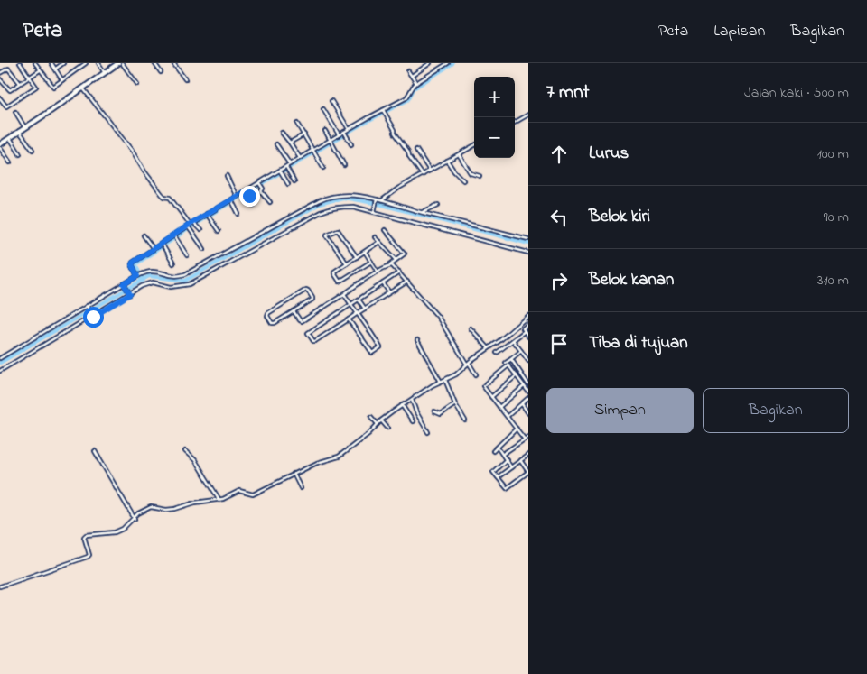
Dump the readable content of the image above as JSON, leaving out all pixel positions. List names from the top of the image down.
{
  "page": {
    "header": "Peta",
    "nav": ["Peta", "Lapisan", "Bagikan"],
    "heading": ["7 mnt", "Jalan kaki · 500 m"],
    "map_buttons": ["+", "−"],
    "list": [
      ["Lurus", "100 m"],
      ["Belok kiri", "90 m"],
      ["Belok kanan", "310 m"],
      "Tiba di tujuan"
    ],
    "buttons": ["Simpan", "Bagikan"]
  }
}
